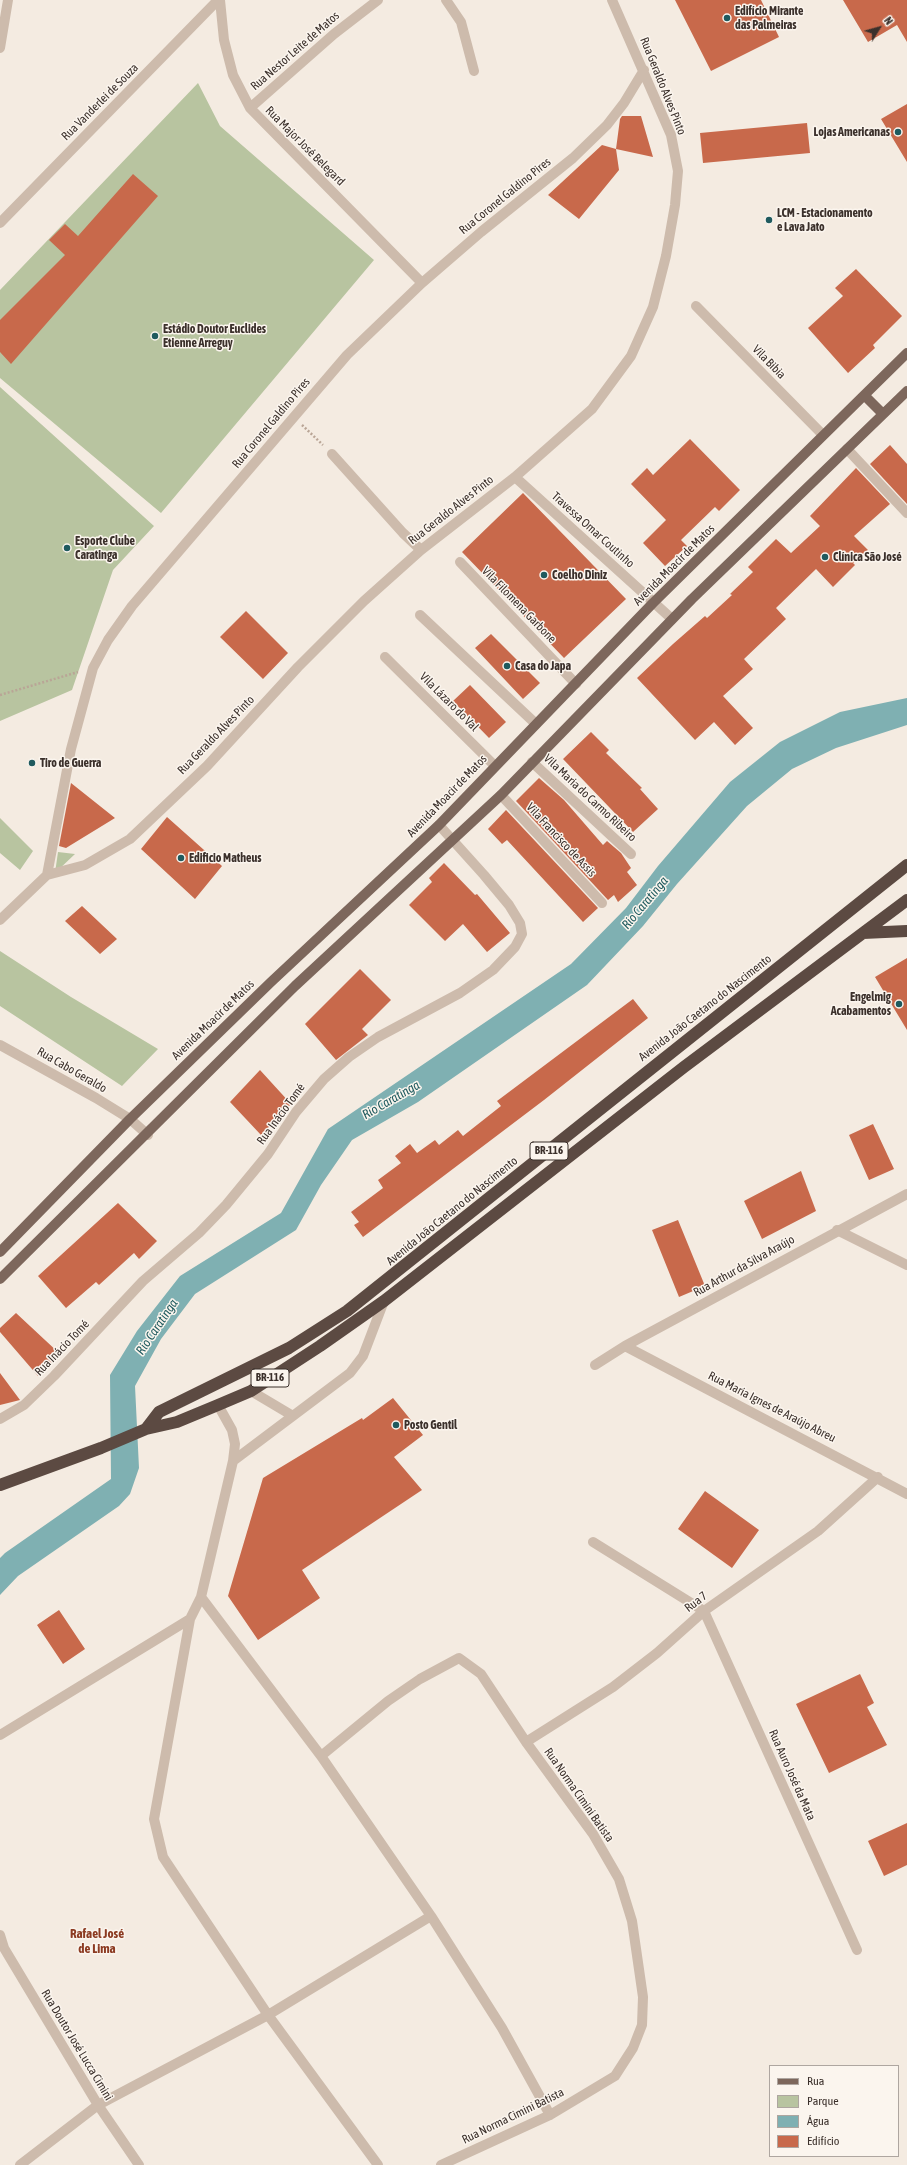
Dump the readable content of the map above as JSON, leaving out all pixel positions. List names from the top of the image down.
{
  "streets": {
    "highway": ["Avenida João Caetano do Nascimento", "BR-116"],
    "main road": ["Avenida Moacir de Matos"],
    "street": [
      "Rua Nestor Leite de Matos",
      "Rua Geraldo Alves Pinto",
      "Rua Vanderlei de Souza",
      "Rua Major José Belegard",
      "Rua Coronel Galdino Pires",
      "Vila Bibia",
      "Travessa Omar Coutinho",
      "Vila Filomena Garbone",
      "Vila Lázaro do Val",
      "Vila Maria do Carmo Ribeiro",
      "Vila Francisco de Assis",
      "Rua Cabo Geraldo",
      "Rua Inácio Tomé",
      "Rua Arthur da Silva Araújo",
      "Rua Maria Ignes de Araújo Abreu",
      "Rua 7",
      "Rua Auro José da Mata",
      "Rua Norma Cimini Batista",
      "Rua Doutor José Lucca Cimini"
    ]
  },
  "crossings": [
    ["Rua Nestor Leite de Matos", "Rua Major José Belegard"],
    ["Rua Geraldo Alves Pinto", "Rua Coronel Galdino Pires"],
    ["Rua Geraldo Alves Pinto", "Travessa Omar Coutinho"],
    ["Rua Vanderlei de Souza", "Rua Major José Belegard"],
    ["Rua Major José Belegard", "Rua Coronel Galdino Pires"],
    ["Vila Bibia", "Avenida Moacir de Matos"],
    ["Travessa Omar Coutinho", "Avenida Moacir de Matos"],
    ["Avenida Moacir de Matos", "Vila Filomena Garbone"],
    ["Avenida Moacir de Matos", "Vila Lázaro do Val"],
    ["Avenida Moacir de Matos", "Rua Cabo Geraldo"],
    ["Avenida Moacir de Matos", "Rua Inácio Tomé"],
    ["Rua Arthur da Silva Araújo", "Rua Maria Ignes de Araújo Abreu"],
    ["Rua Maria Ignes de Araújo Abreu", "Rua 7"],
    ["Rua 7", "Rua Auro José da Mata"],
    ["Rua 7", "Rua Norma Cimini Batista"]
  ],
  "districts": ["Rafael José de Lima"],
  "water": ["Rio Caratinga"],
  "places": [
    "Edifício Mirante das Palmeiras",
    "Lojas Americanas",
    "LCM - Estacionamento e Lava Jato",
    "Estádio Doutor Euclides Etienne Arreguy",
    "Esporte Clube Caratinga",
    "Clínica São José",
    "Coelho Diniz",
    "Casa do Japa",
    "Tiro de Guerra",
    "Edificio Matheus",
    "Engelmig Acabamentos",
    "Posto Gentil"
  ],
  "legend": [
    "Rua",
    "Parque",
    "Água",
    "Edifício"
  ],
  "north": "top right"
}
